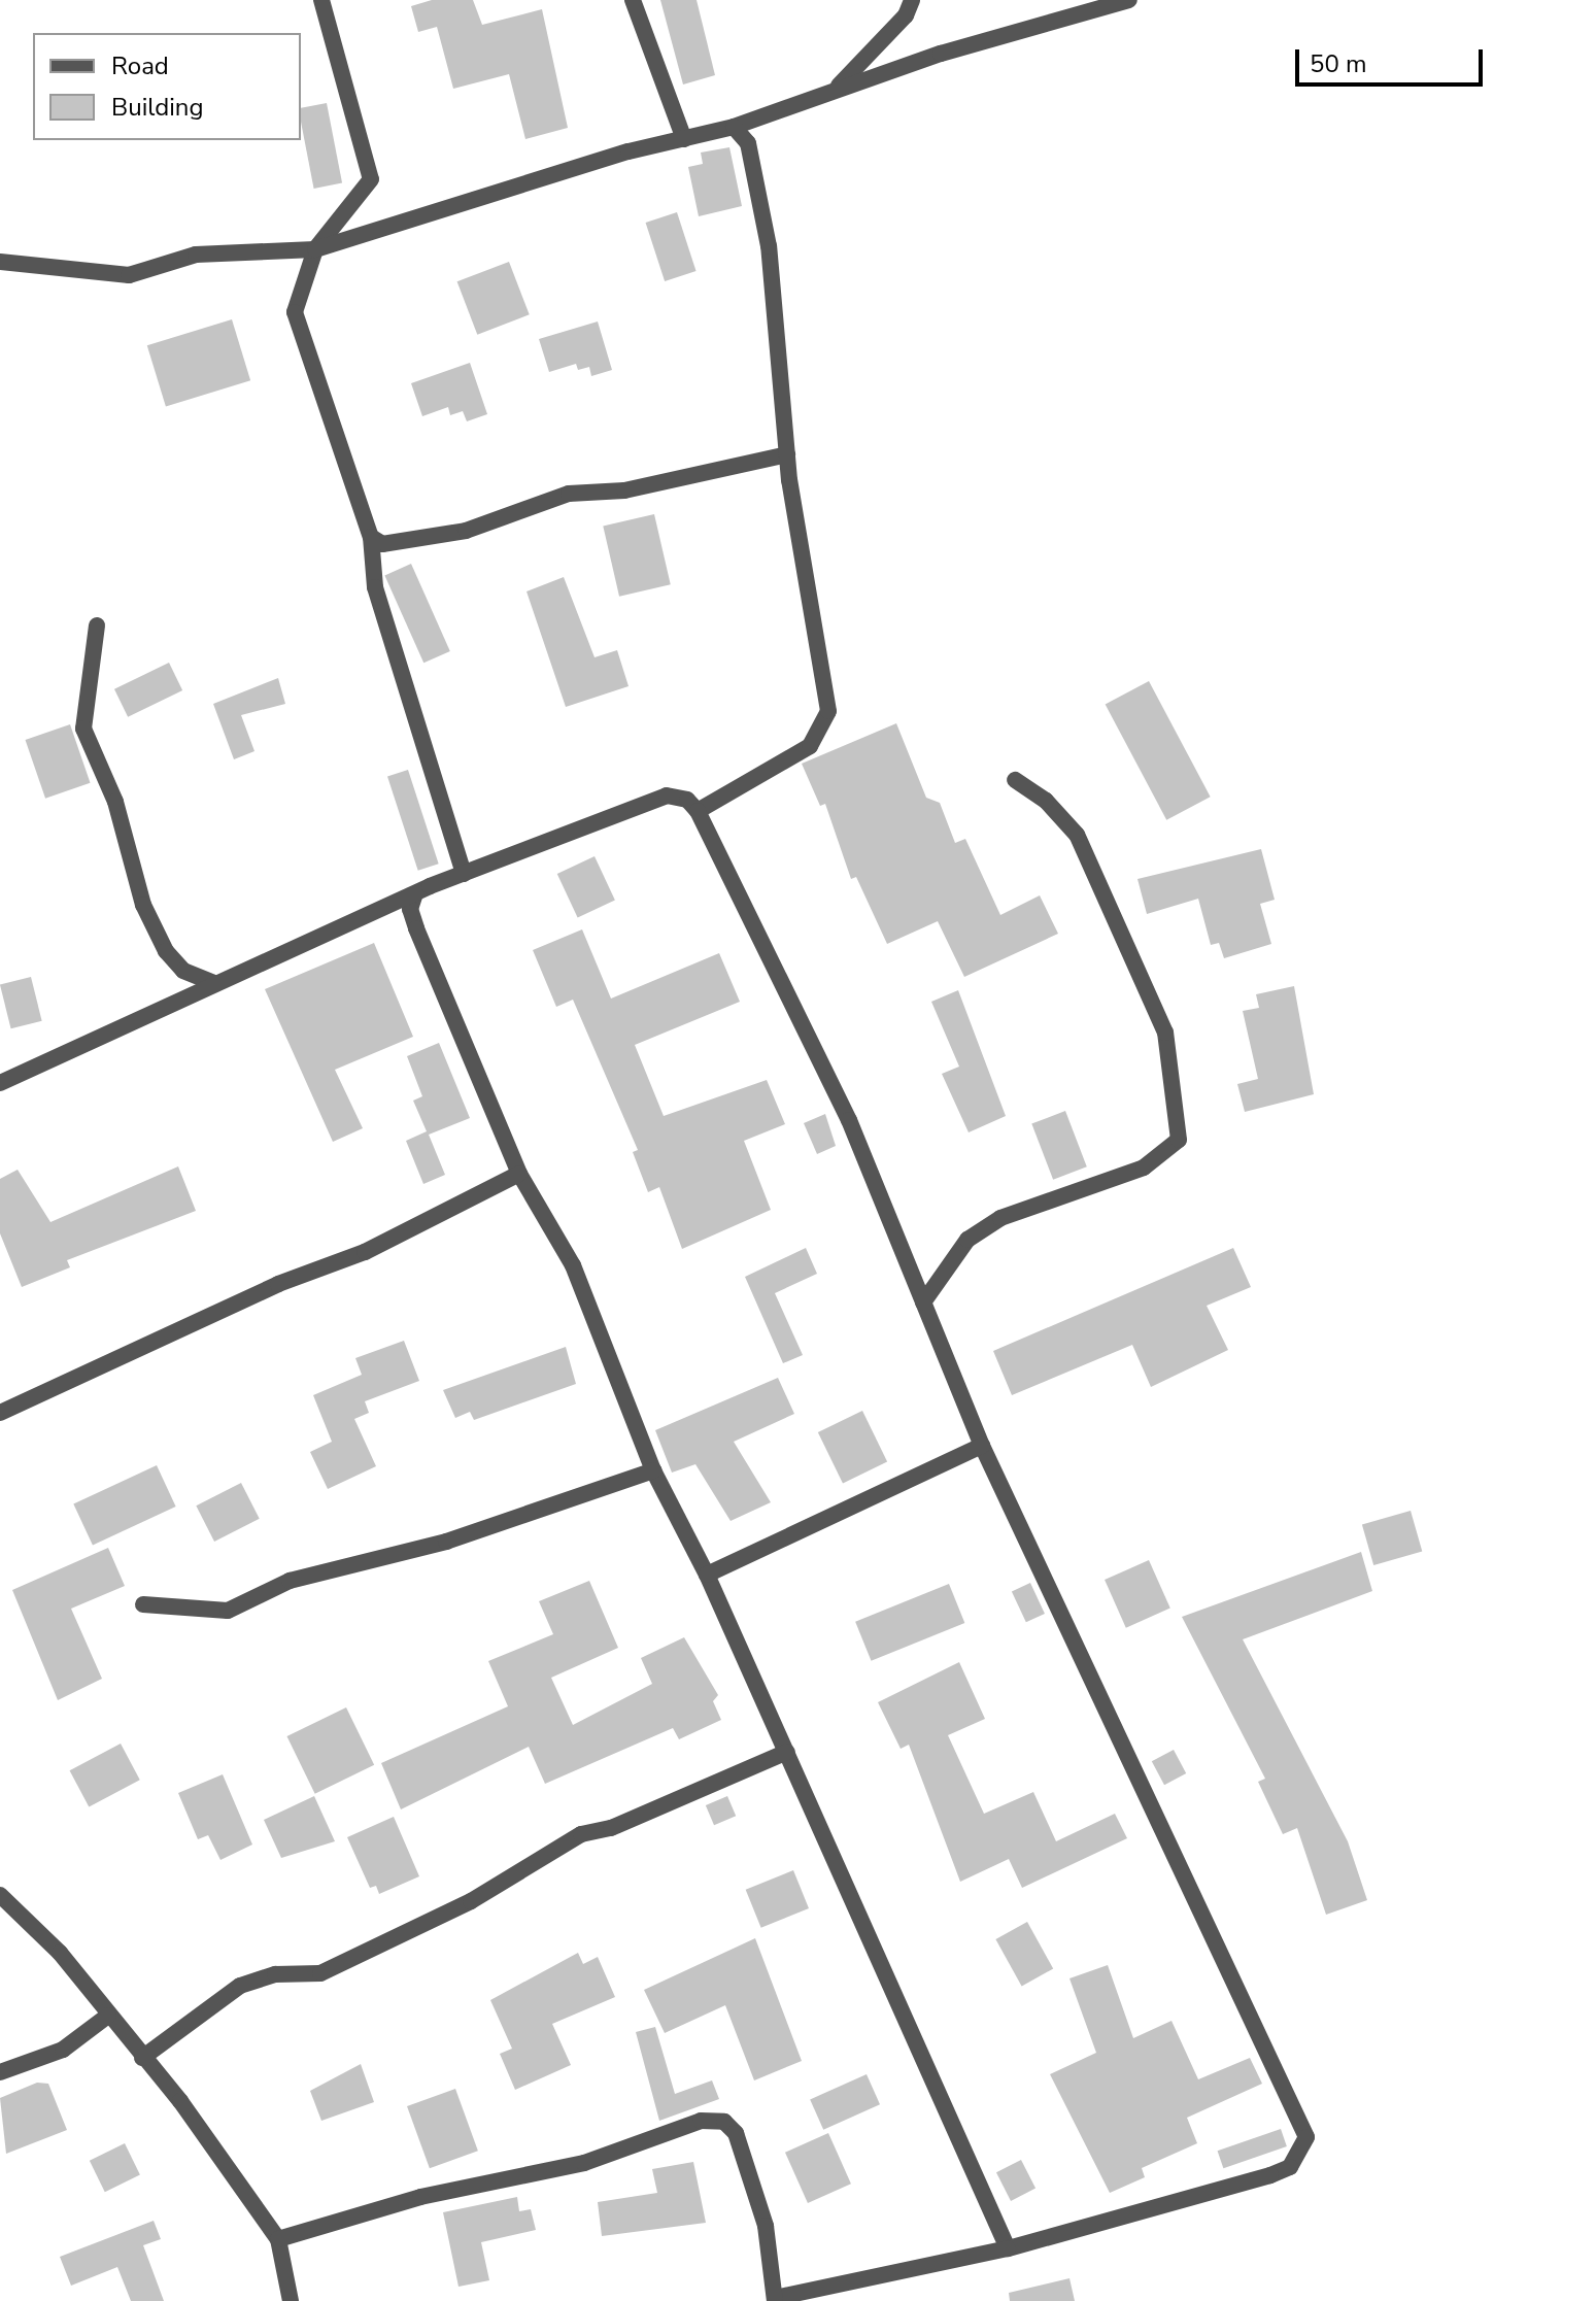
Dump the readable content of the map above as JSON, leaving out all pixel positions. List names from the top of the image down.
{
  "legend": ["Road", "Building"],
  "scale_bar": "50 m"
}
